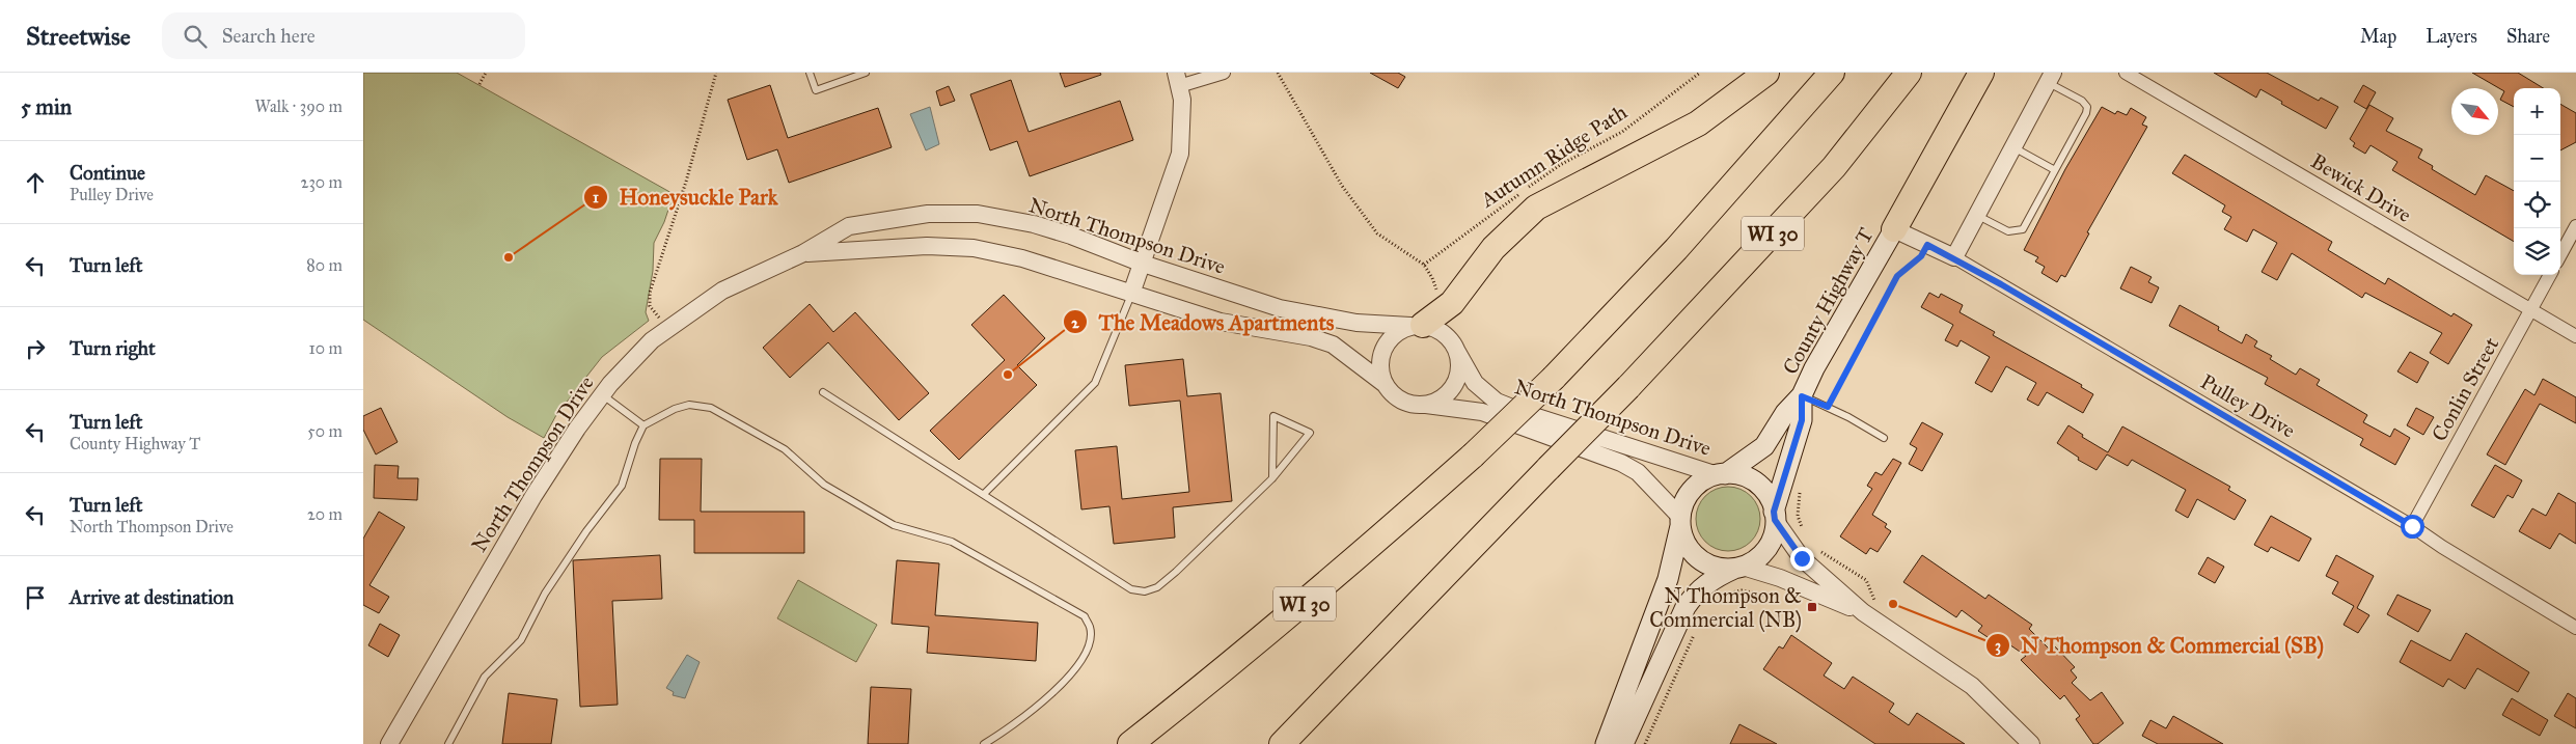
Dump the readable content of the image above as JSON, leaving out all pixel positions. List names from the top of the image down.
{
  "streets": {
    "highway": ["WI 30"],
    "main road": ["County Highway T"],
    "street": [
      "Bewick Drive",
      "North Thompson Drive",
      "Conlin Street",
      "Pulley Drive"
    ],
    "path": ["Autumn Ridge Path"]
  },
  "crossings": [
    ["Bewick Drive", "Conlin Street"],
    ["North Thompson Drive", "County Highway T"],
    ["County Highway T", "Pulley Drive"],
    ["Conlin Street", "Pulley Drive"]
  ],
  "places": {
    "other": ["Honeysuckle Park", "The Meadows Apartments", "N Thompson & Commercial (SB)"],
    "transit": ["N Thompson & Commercial (NB)"]
  },
  "north": "bottom right",
  "page": {
    "header": "Streetwise",
    "search": "Search here",
    "nav": ["Map", "Layers", "Share"],
    "heading": ["5 min", "Walk · 390 m"],
    "map_buttons": ["+", "−"],
    "list": [
      ["Continue", "Pulley Drive", "230 m"],
      ["Turn left", "80 m"],
      ["Turn right", "10 m"],
      ["Turn left", "County Highway T", "50 m"],
      ["Turn left", "North Thompson Drive", "20 m"],
      "Arrive at destination"
    ]
  }
}
